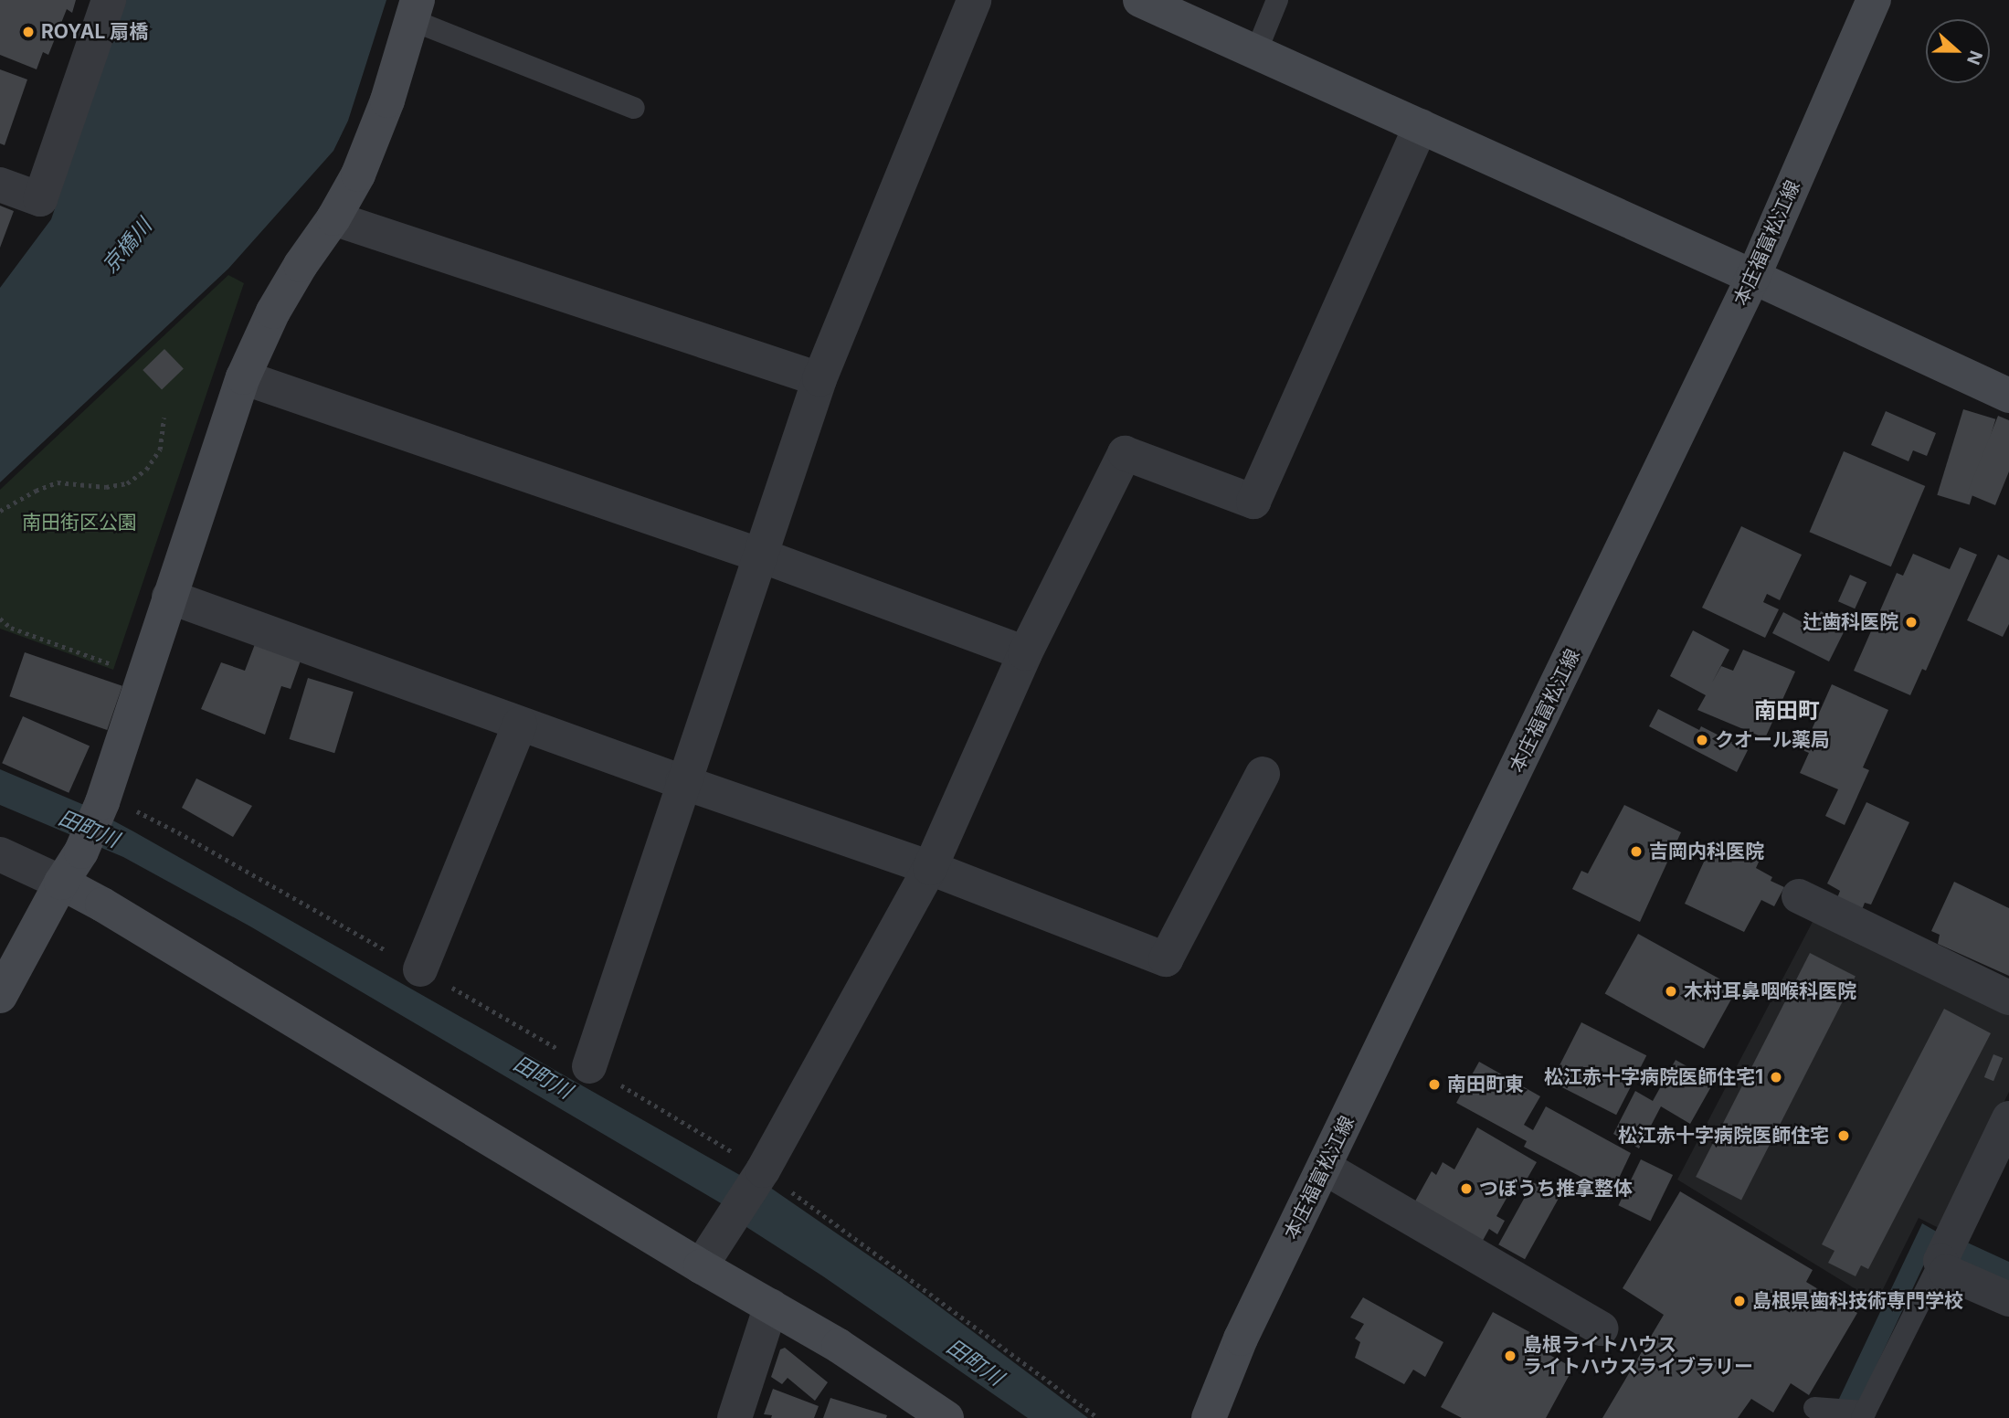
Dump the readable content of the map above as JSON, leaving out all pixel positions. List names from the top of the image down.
{
  "streets": {
    "street": ["本庄福富松江線"]
  },
  "districts": ["南田町"],
  "water": ["京橋川", "田町川"],
  "parks": ["南田街区公園"],
  "places": [
    "ROYAL 扇橋",
    "辻歯科医院",
    "クオール薬局",
    "吉岡内科医院",
    "木村耳鼻咽喉科医院",
    "松江赤十字病院医師住宅1",
    "南田町東",
    "松江赤十字病院医師住宅",
    "つぼうち推拿整体",
    "島根県歯科技術専門学校",
    "島根ライトハウス ライトハウスライブラリー"
  ],
  "north": "right"
}
